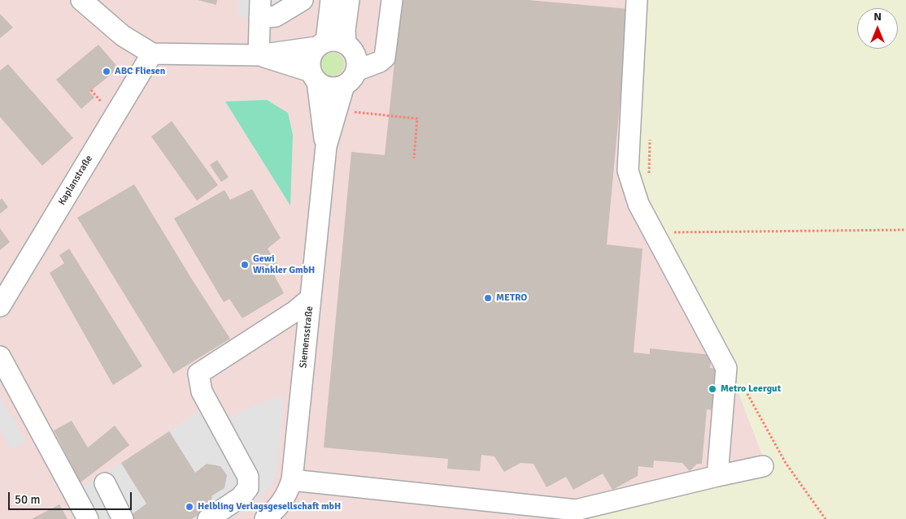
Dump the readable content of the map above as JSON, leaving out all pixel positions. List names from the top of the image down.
{
  "streets": {
    "street": ["Kaplanstraße", "Siemensstraße"]
  },
  "places": [
    "ABC Fliesen",
    "Gewi Winkler GmbH",
    "METRO",
    "Metro Leergut",
    "Helbling Verlagsgesellschaft mbH"
  ],
  "scale_bar": "50 m",
  "north": "top"
}
